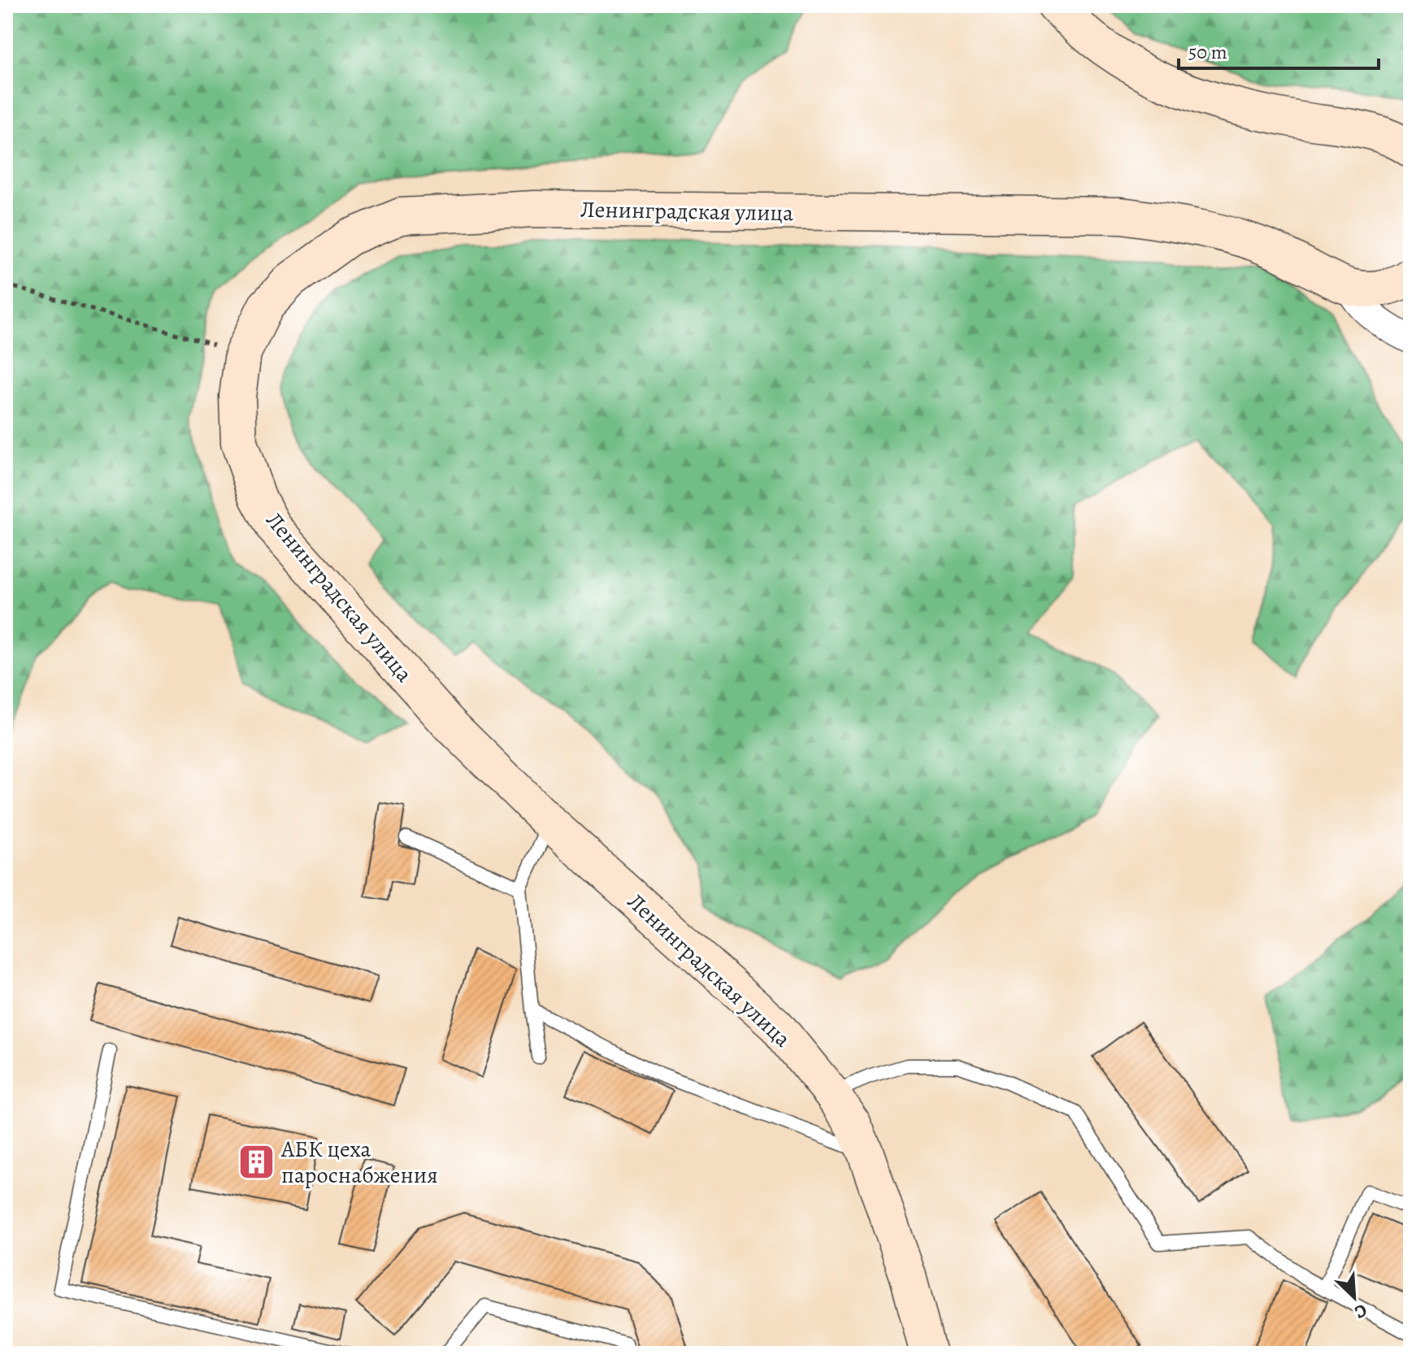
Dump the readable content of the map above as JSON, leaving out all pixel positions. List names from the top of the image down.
{
  "streets": {
    "street": ["Ленинградская улица"]
  },
  "places": {
    "building": ["АБК цеха пароснабжения"]
  },
  "scale_bar": "50 m",
  "north": "bottom right"
}
